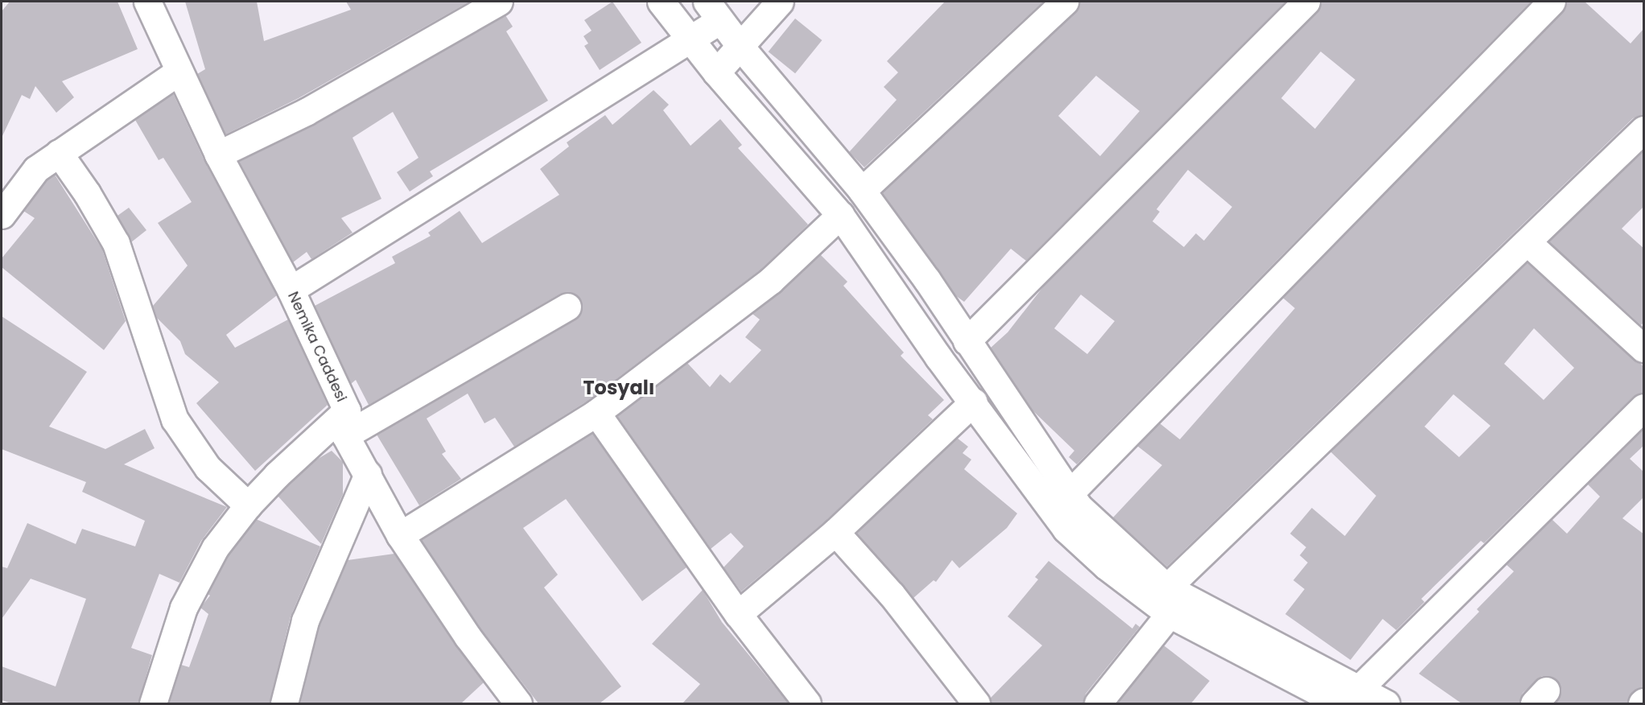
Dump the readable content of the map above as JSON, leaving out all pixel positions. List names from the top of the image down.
{
  "streets": {
    "street": ["Nemika Caddesi"]
  },
  "districts": ["Tosyalı"]
}
